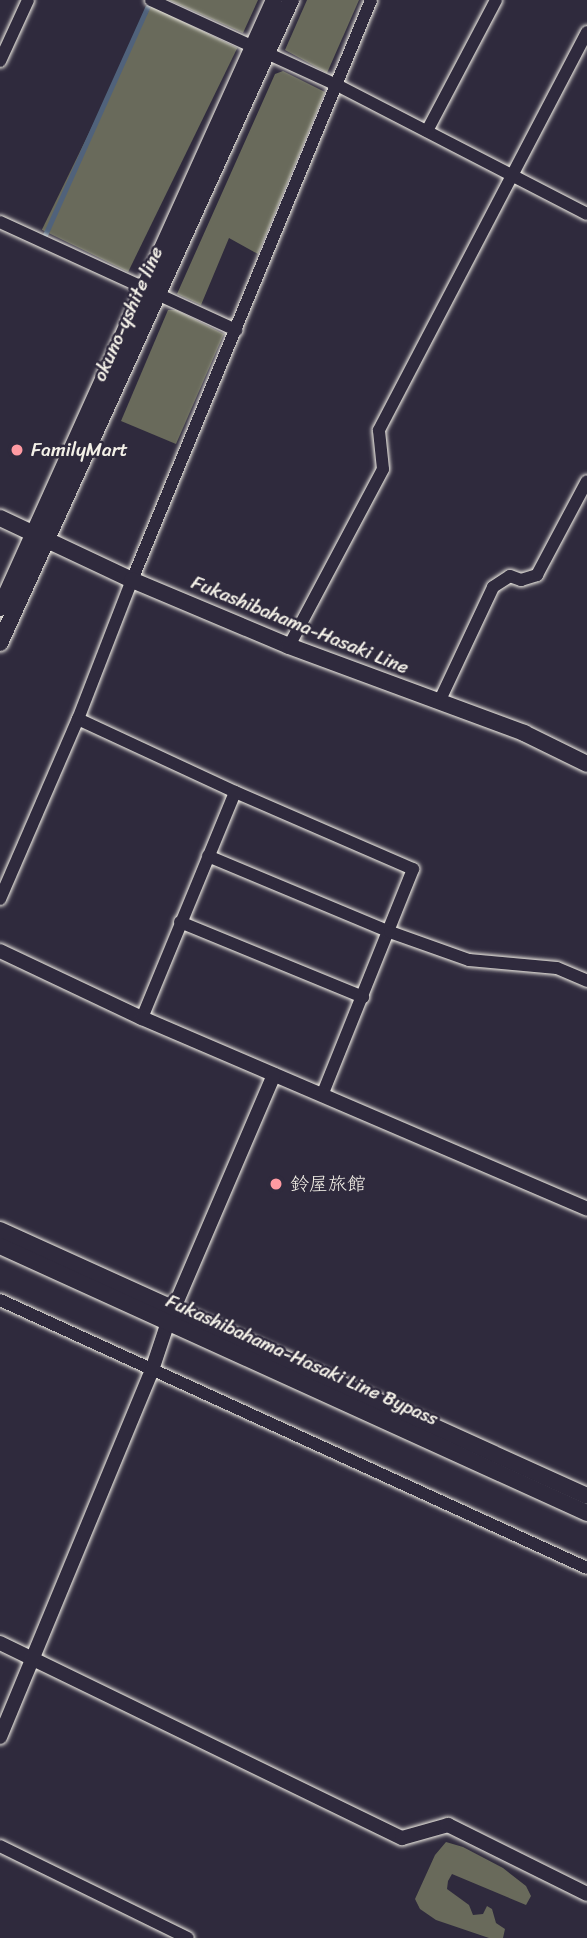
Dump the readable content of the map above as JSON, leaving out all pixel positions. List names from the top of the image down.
{
  "streets": {
    "main road": ["okuno-yshite line", "Fukashibahama-Hasaki Line", "Fukashibahama-Hasaki Line Bypass"]
  },
  "crossings": [
    ["okuno-yshite line", "Fukashibahama-Hasaki Line"]
  ],
  "places": ["FamilyMart", "鈴屋旅館"]
}
